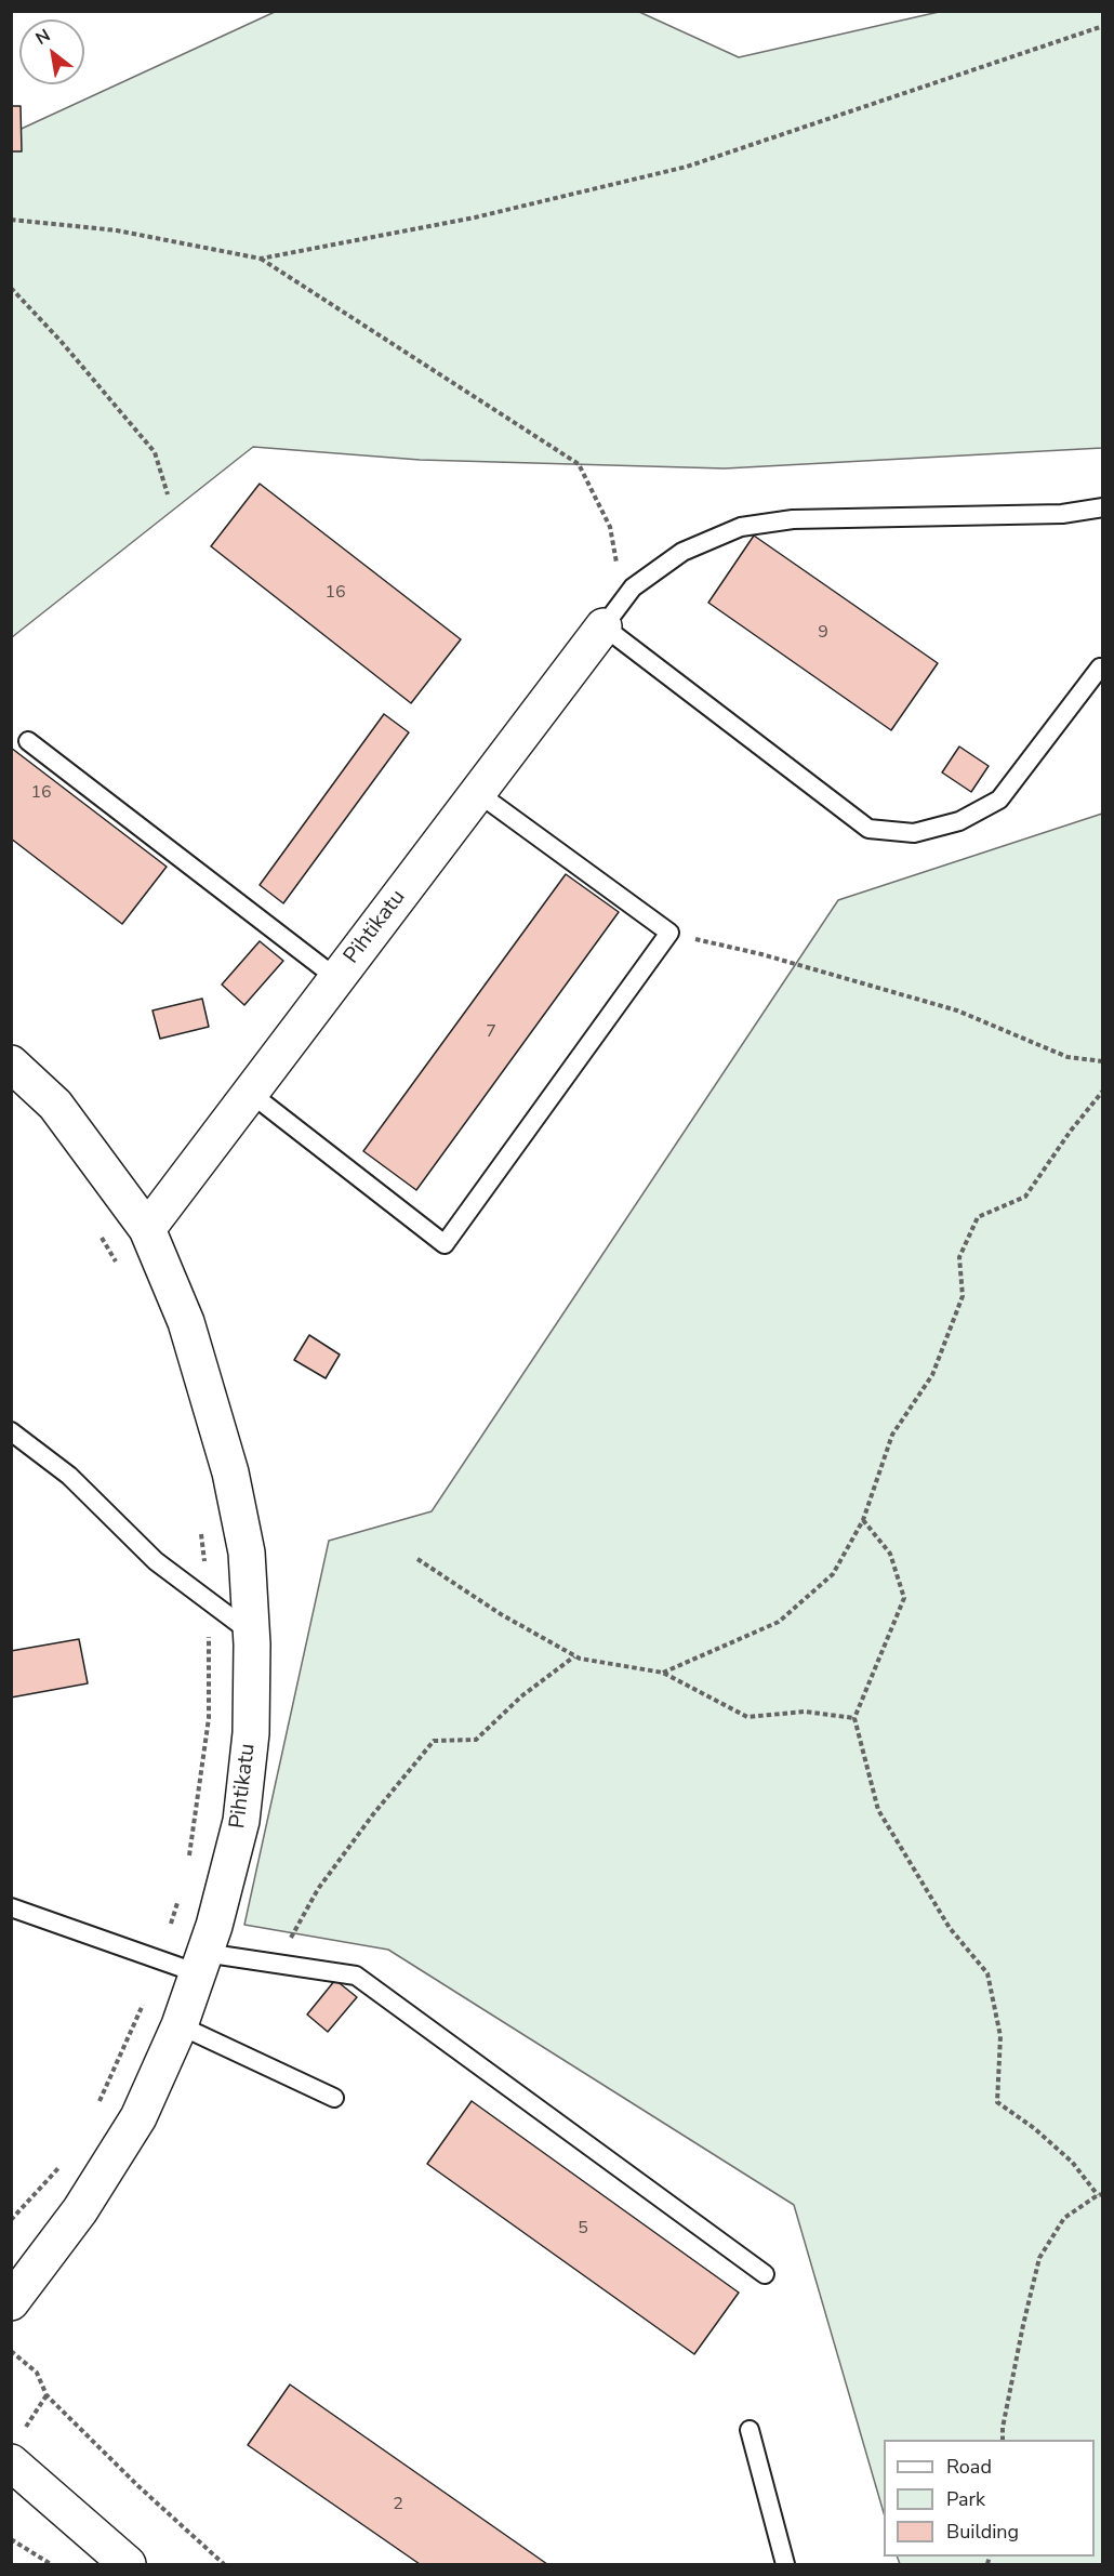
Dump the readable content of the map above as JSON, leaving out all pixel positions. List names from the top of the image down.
{
  "streets": {
    "street": ["Pihtikatu"]
  },
  "house_numbers": [
    "16",
    "9",
    "16",
    "7",
    "5",
    "2"
  ],
  "legend": ["Road", "Park", "Building"],
  "north": "top left"
}
